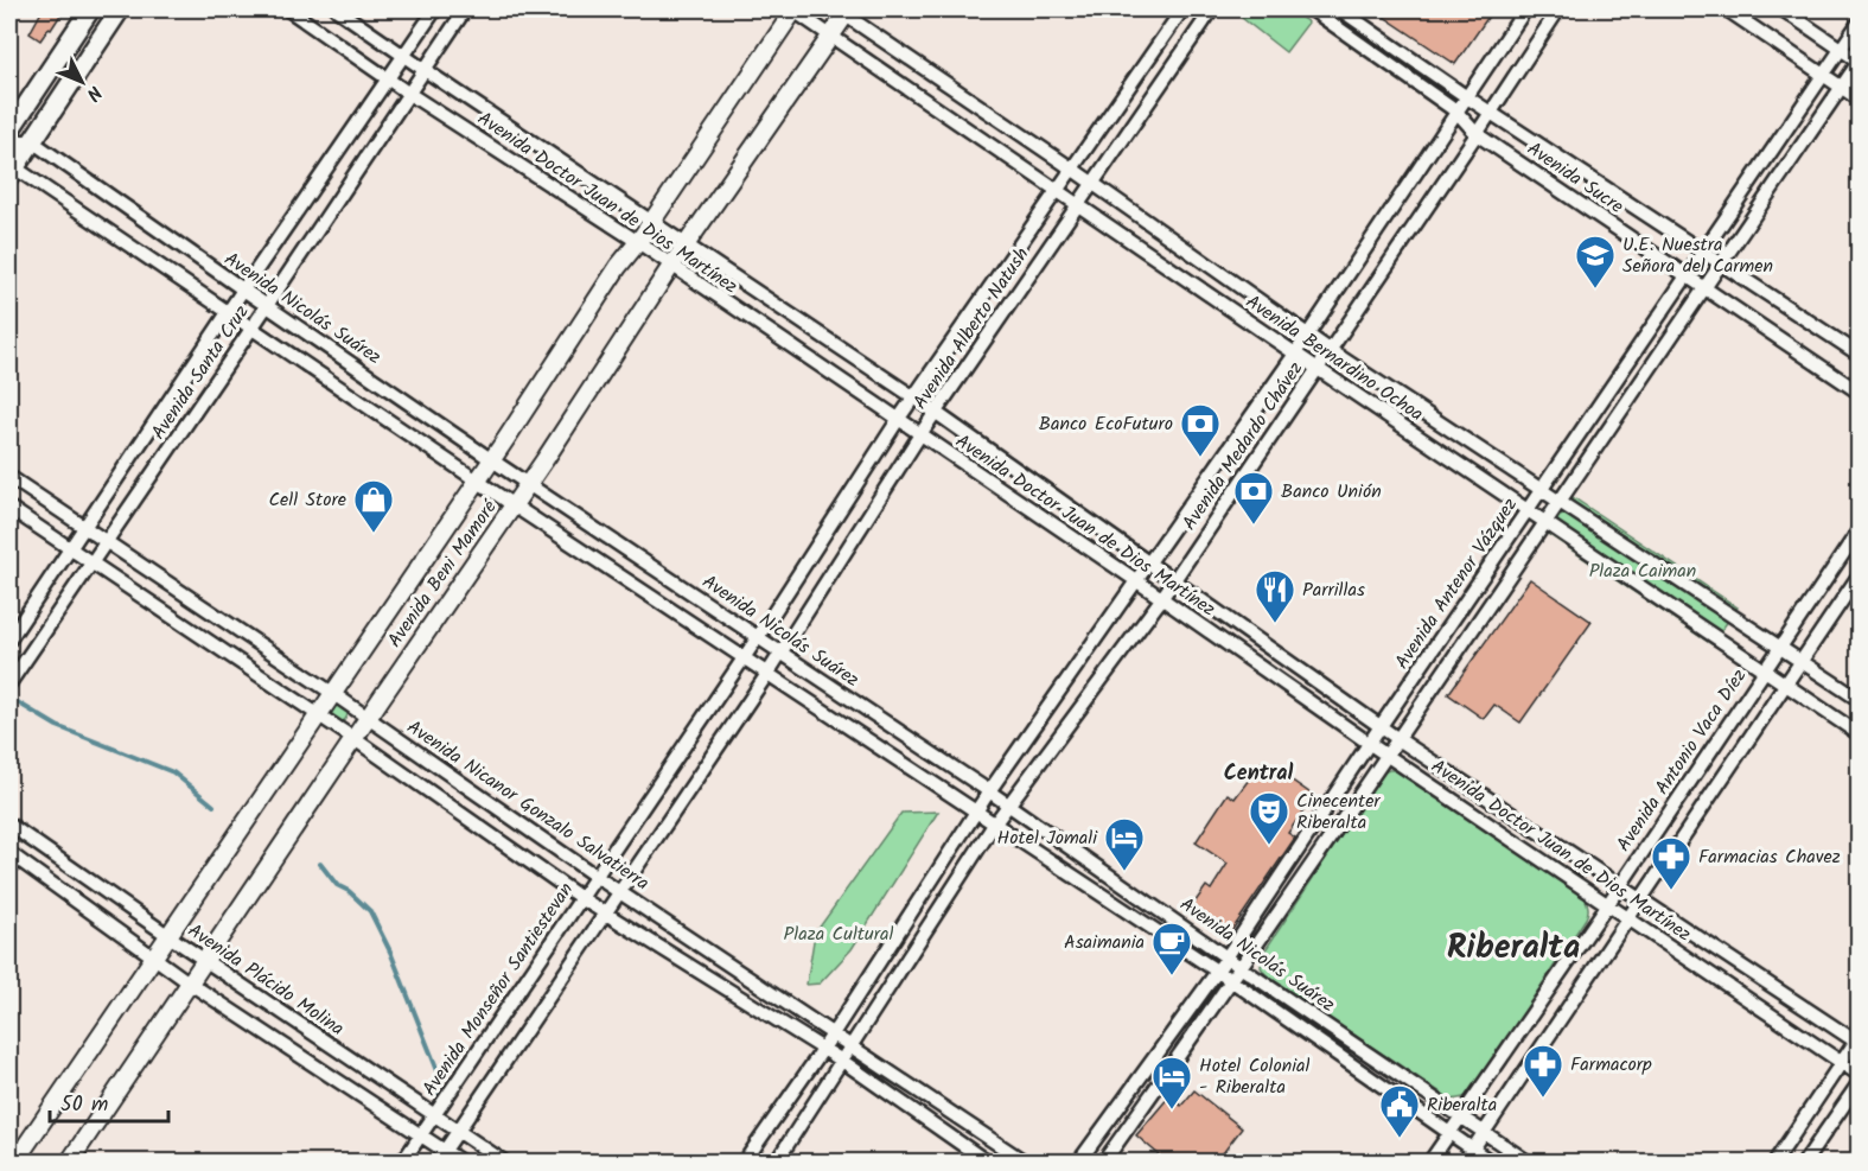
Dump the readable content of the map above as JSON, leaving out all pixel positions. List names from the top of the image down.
{
  "streets": {
    "street": [
      "Avenida Sucre",
      "Avenida Doctor Juan de Dios Martínez",
      "Avenida Nicolás Suárez",
      "Avenida Alberto Natush",
      "Avenida Bernardino Ochoa",
      "Avenida Santa Cruz",
      "Avenida Medardo Chávez",
      "Avenida Beni Mamoré",
      "Avenida Antenor Vázquez",
      "Avenida Antonio Vaca Díez",
      "Avenida Nicanor Gonzalo Salvatierra",
      "Avenida Plácido Molina",
      "Avenida Monseñor Santiestevan"
    ]
  },
  "crossings": [
    ["Avenida Sucre", "Avenida Medardo Chávez"],
    ["Avenida Sucre", "Avenida Antenor Vázquez"],
    ["Avenida Doctor Juan de Dios Martínez", "Avenida Alberto Natush"],
    ["Avenida Doctor Juan de Dios Martínez", "Avenida Santa Cruz"],
    ["Avenida Doctor Juan de Dios Martínez", "Avenida Medardo Chávez"],
    ["Avenida Doctor Juan de Dios Martínez", "Avenida Beni Mamoré"],
    ["Avenida Doctor Juan de Dios Martínez", "Avenida Antenor Vázquez"],
    ["Avenida Doctor Juan de Dios Martínez", "Avenida Antonio Vaca Díez"],
    ["Avenida Nicolás Suárez", "Avenida Alberto Natush"],
    ["Avenida Nicolás Suárez", "Avenida Santa Cruz"],
    ["Avenida Nicolás Suárez", "Avenida Medardo Chávez"],
    ["Avenida Nicolás Suárez", "Avenida Beni Mamoré"],
    ["Avenida Nicolás Suárez", "Avenida Antenor Vázquez"],
    ["Avenida Nicolás Suárez", "Avenida Antonio Vaca Díez"],
    ["Avenida Nicolás Suárez", "Avenida Monseñor Santiestevan"],
    ["Avenida Alberto Natush", "Avenida Bernardino Ochoa"],
    ["Avenida Alberto Natush", "Avenida Monseñor Santiestevan"],
    ["Avenida Bernardino Ochoa", "Avenida Medardo Chávez"],
    ["Avenida Bernardino Ochoa", "Avenida Beni Mamoré"],
    ["Avenida Bernardino Ochoa", "Avenida Antenor Vázquez"],
    ["Avenida Bernardino Ochoa", "Avenida Antonio Vaca Díez"],
    ["Avenida Santa Cruz", "Avenida Nicanor Gonzalo Salvatierra"],
    ["Avenida Medardo Chávez", "Avenida Nicanor Gonzalo Salvatierra"],
    ["Avenida Beni Mamoré", "Avenida Nicanor Gonzalo Salvatierra"],
    ["Avenida Beni Mamoré", "Avenida Plácido Molina"],
    ["Avenida Nicanor Gonzalo Salvatierra", "Avenida Monseñor Santiestevan"],
    ["Avenida Plácido Molina", "Avenida Monseñor Santiestevan"]
  ],
  "districts": ["Central", "Riberalta"],
  "parks": ["Plaza Caiman", "Plaza Cultural"],
  "places": {
    "school or university": ["U.E. Nuestra Señora del Carmen"],
    "bank": ["Banco EcoFuturo", "Banco Unión"],
    "shop": ["Cell Store"],
    "restaurant": ["Parrillas"],
    "theatre": ["Cinecenter Riberalta"],
    "hotel": ["Hotel Jomali", "Hotel Colonial - Riberalta"],
    "pharmacy": ["Farmacias Chavez", "Farmacorp"],
    "cafe": ["Asaimania"],
    "public building": ["Riberalta"]
  },
  "scale_bar": "50 m",
  "north": "bottom right"
}
